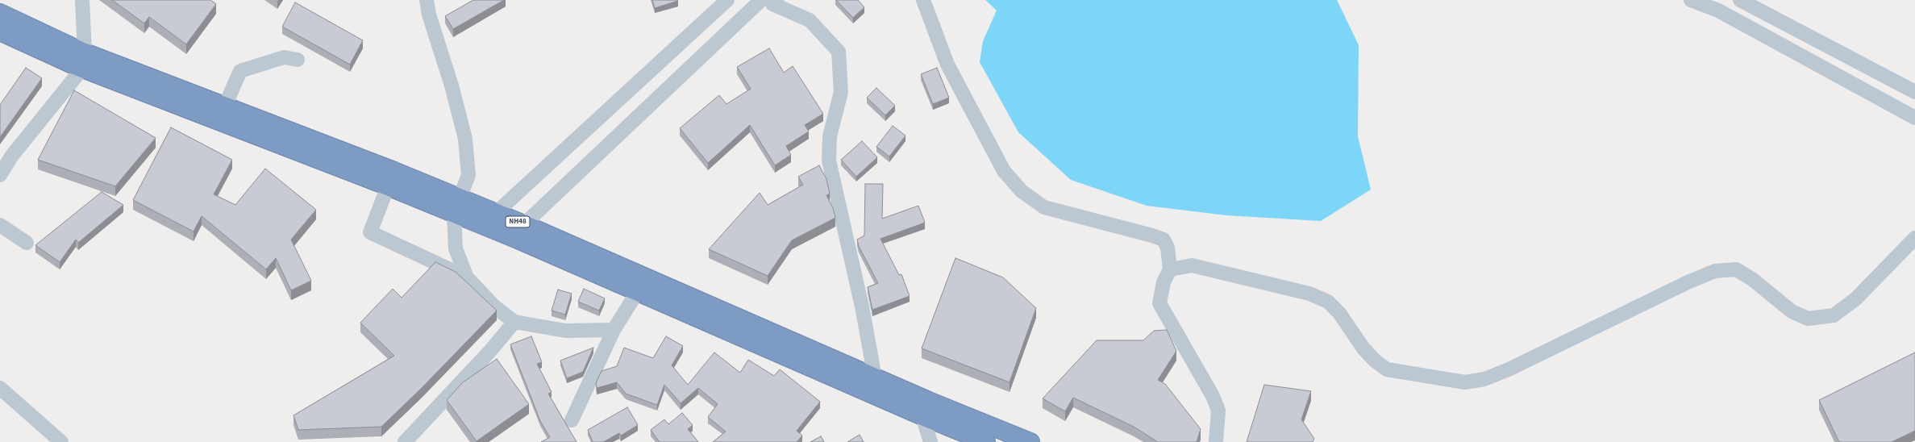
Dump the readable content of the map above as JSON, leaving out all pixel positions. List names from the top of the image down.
{
  "streets": {
    "highway": ["NH48"]
  }
}
